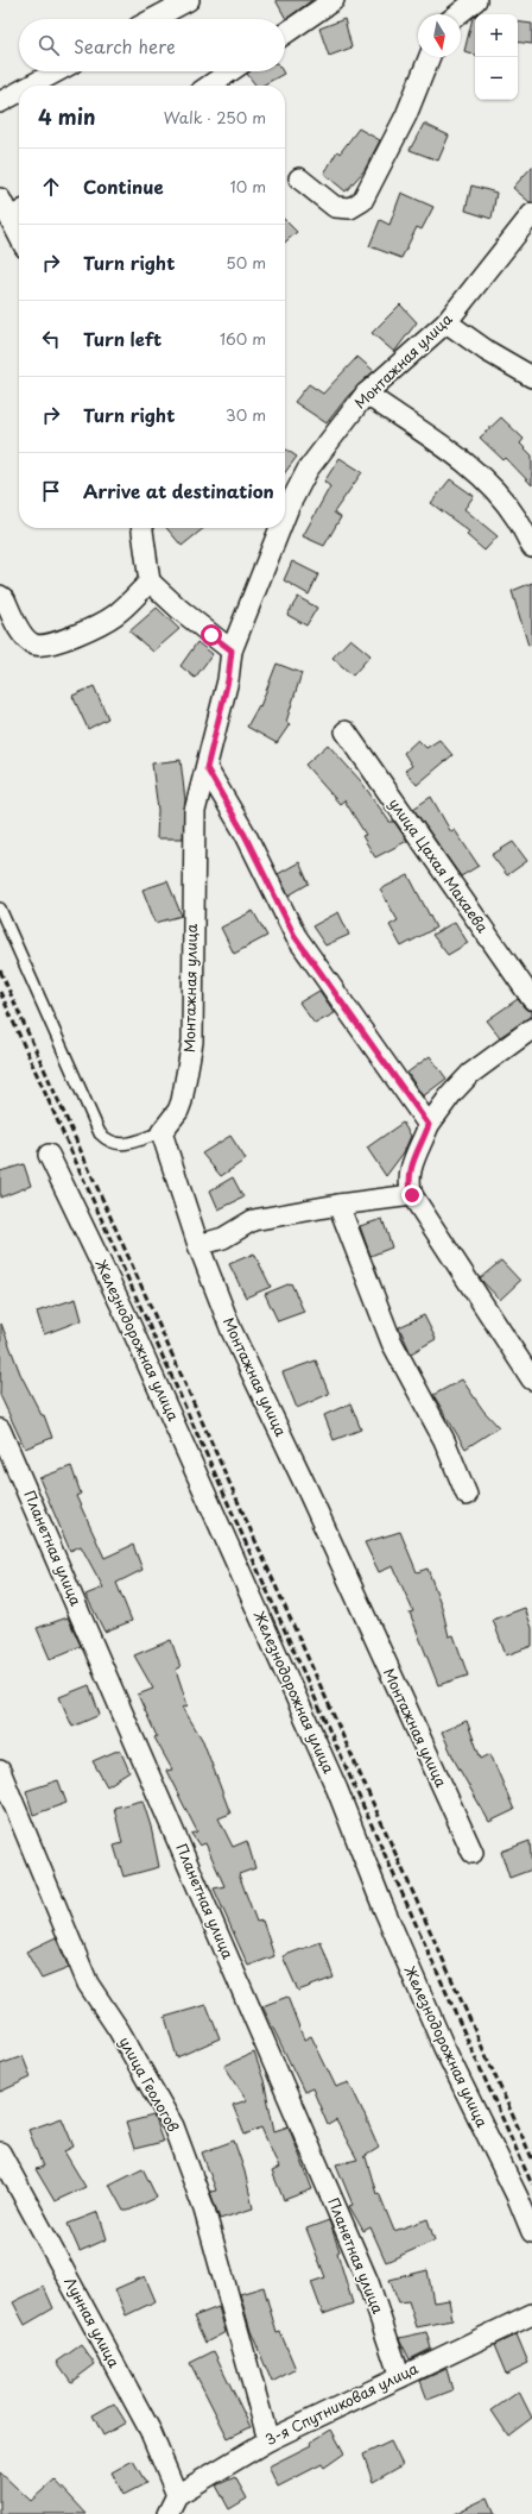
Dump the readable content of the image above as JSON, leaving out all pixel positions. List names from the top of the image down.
{
  "streets": {
    "street": [
      "Монтажная улица",
      "улица Цахая Макаева",
      "Железнодорожная улица",
      "Планетная улица",
      "улица Геологов",
      "Лунная улица",
      "3-я Спутниковая улица"
    ]
  },
  "crossings": [
    ["Планетная улица", "3-я Спутниковая улица"],
    ["улица Геологов", "3-я Спутниковая улица"],
    ["Лунная улица", "3-я Спутниковая улица"]
  ],
  "north": "bottom",
  "page": {
    "map_buttons": ["+", "−"],
    "search": "Search here",
    "heading": ["4 min", "Walk · 250 m"],
    "list": [
      ["Continue", "10 m"],
      ["Turn right", "50 m"],
      ["Turn left", "160 m"],
      ["Turn right", "30 m"],
      "Arrive at destination"
    ]
  }
}
